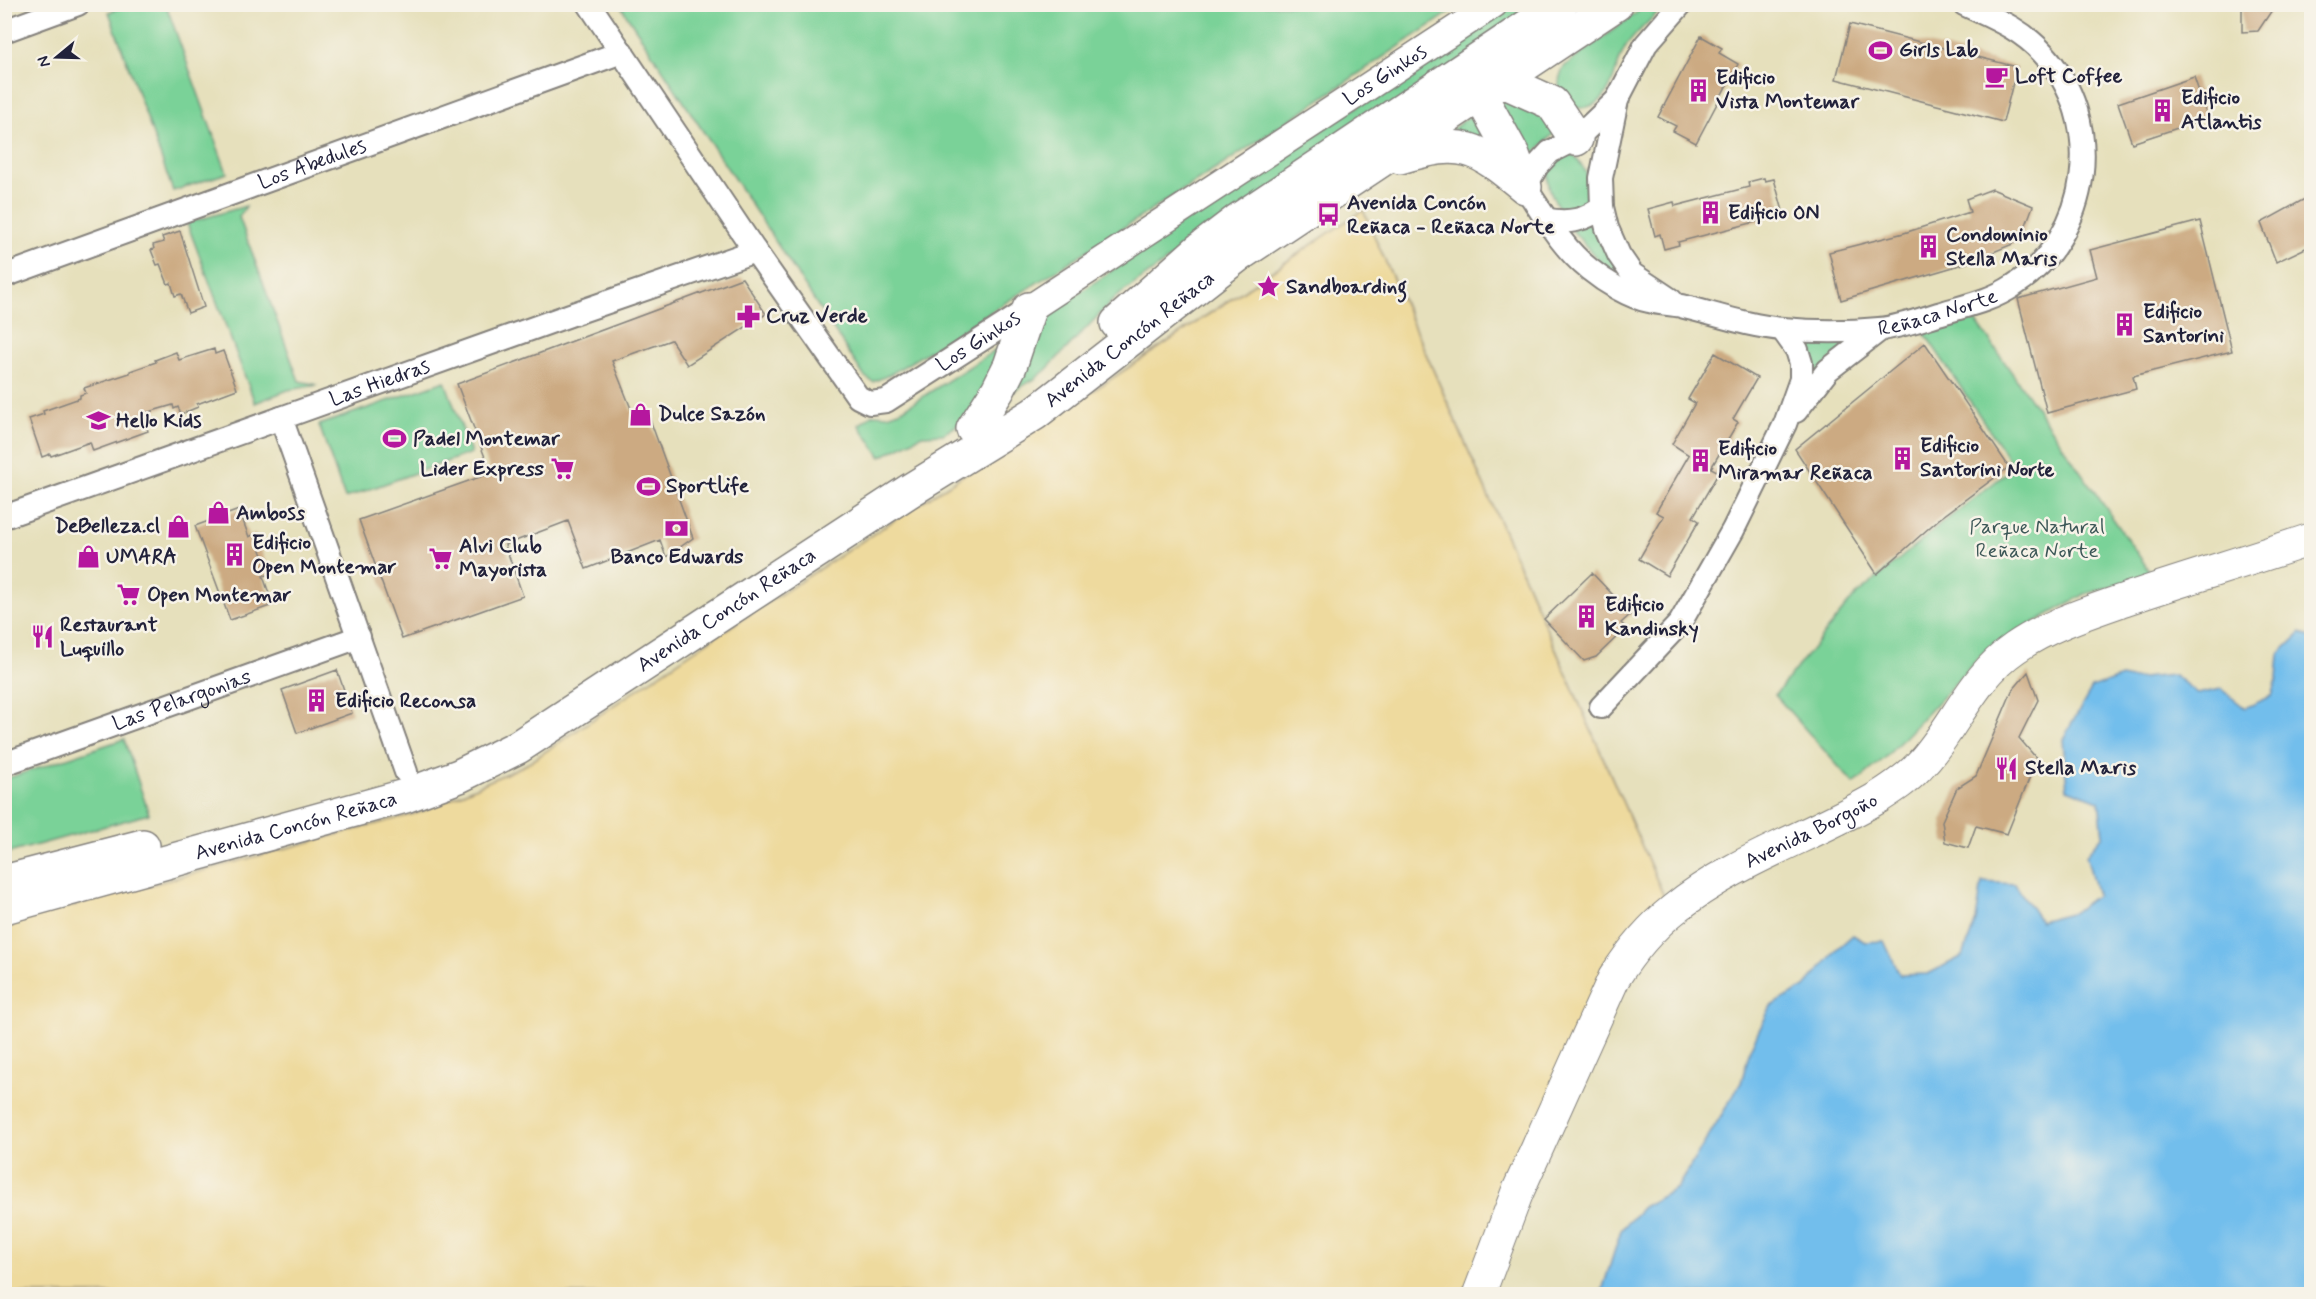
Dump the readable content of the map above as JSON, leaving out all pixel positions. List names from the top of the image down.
{
  "streets": {
    "main road": ["Avenida Concón Reñaca", "Avenida Borgoño"],
    "street": [
      "Los Ginkos",
      "Los Abedules",
      "Reñaca Norte",
      "Las Hiedras",
      "Las Pelargonias"
    ]
  },
  "crossings": [
    ["Los Ginkos", "Los Abedules"],
    ["Los Ginkos", "Las Hiedras"]
  ],
  "parks": ["Parque Natural Reñaca Norte"],
  "places": {
    "sports": ["Girls Lab", "Padel Montemar", "Sportlife"],
    "cafe": ["Loft Coffee"],
    "building": [
      "Edificio Vista Montemar",
      "Edificio Atlantis",
      "Edificio ON",
      "Condominio Stella Maris",
      "Edificio Santorini",
      "Edificio Santorini Norte",
      "Edificio Miramar Reñaca",
      "Edificio Open Montemar",
      "Edificio Kandinsky",
      "Edificio Reconsa"
    ],
    "bus stop": ["Avenida Concón Reñaca - Reñaca Norte"],
    "place": ["Sandboarding"],
    "pharmacy": ["Cruz Verde"],
    "shop": [
      "Dulce Sazón",
      "Amboss",
      "DeBelleza.cl",
      "UMARA"
    ],
    "school or university": ["Hello Kids"],
    "supermarket": ["Lider Express", "Alvi Club Mayorista", "Open Montemar"],
    "bank": ["Banco Edwards"],
    "restaurant": ["Restaurant Luquillo", "Stella Maris"]
  },
  "north": "left"
}
